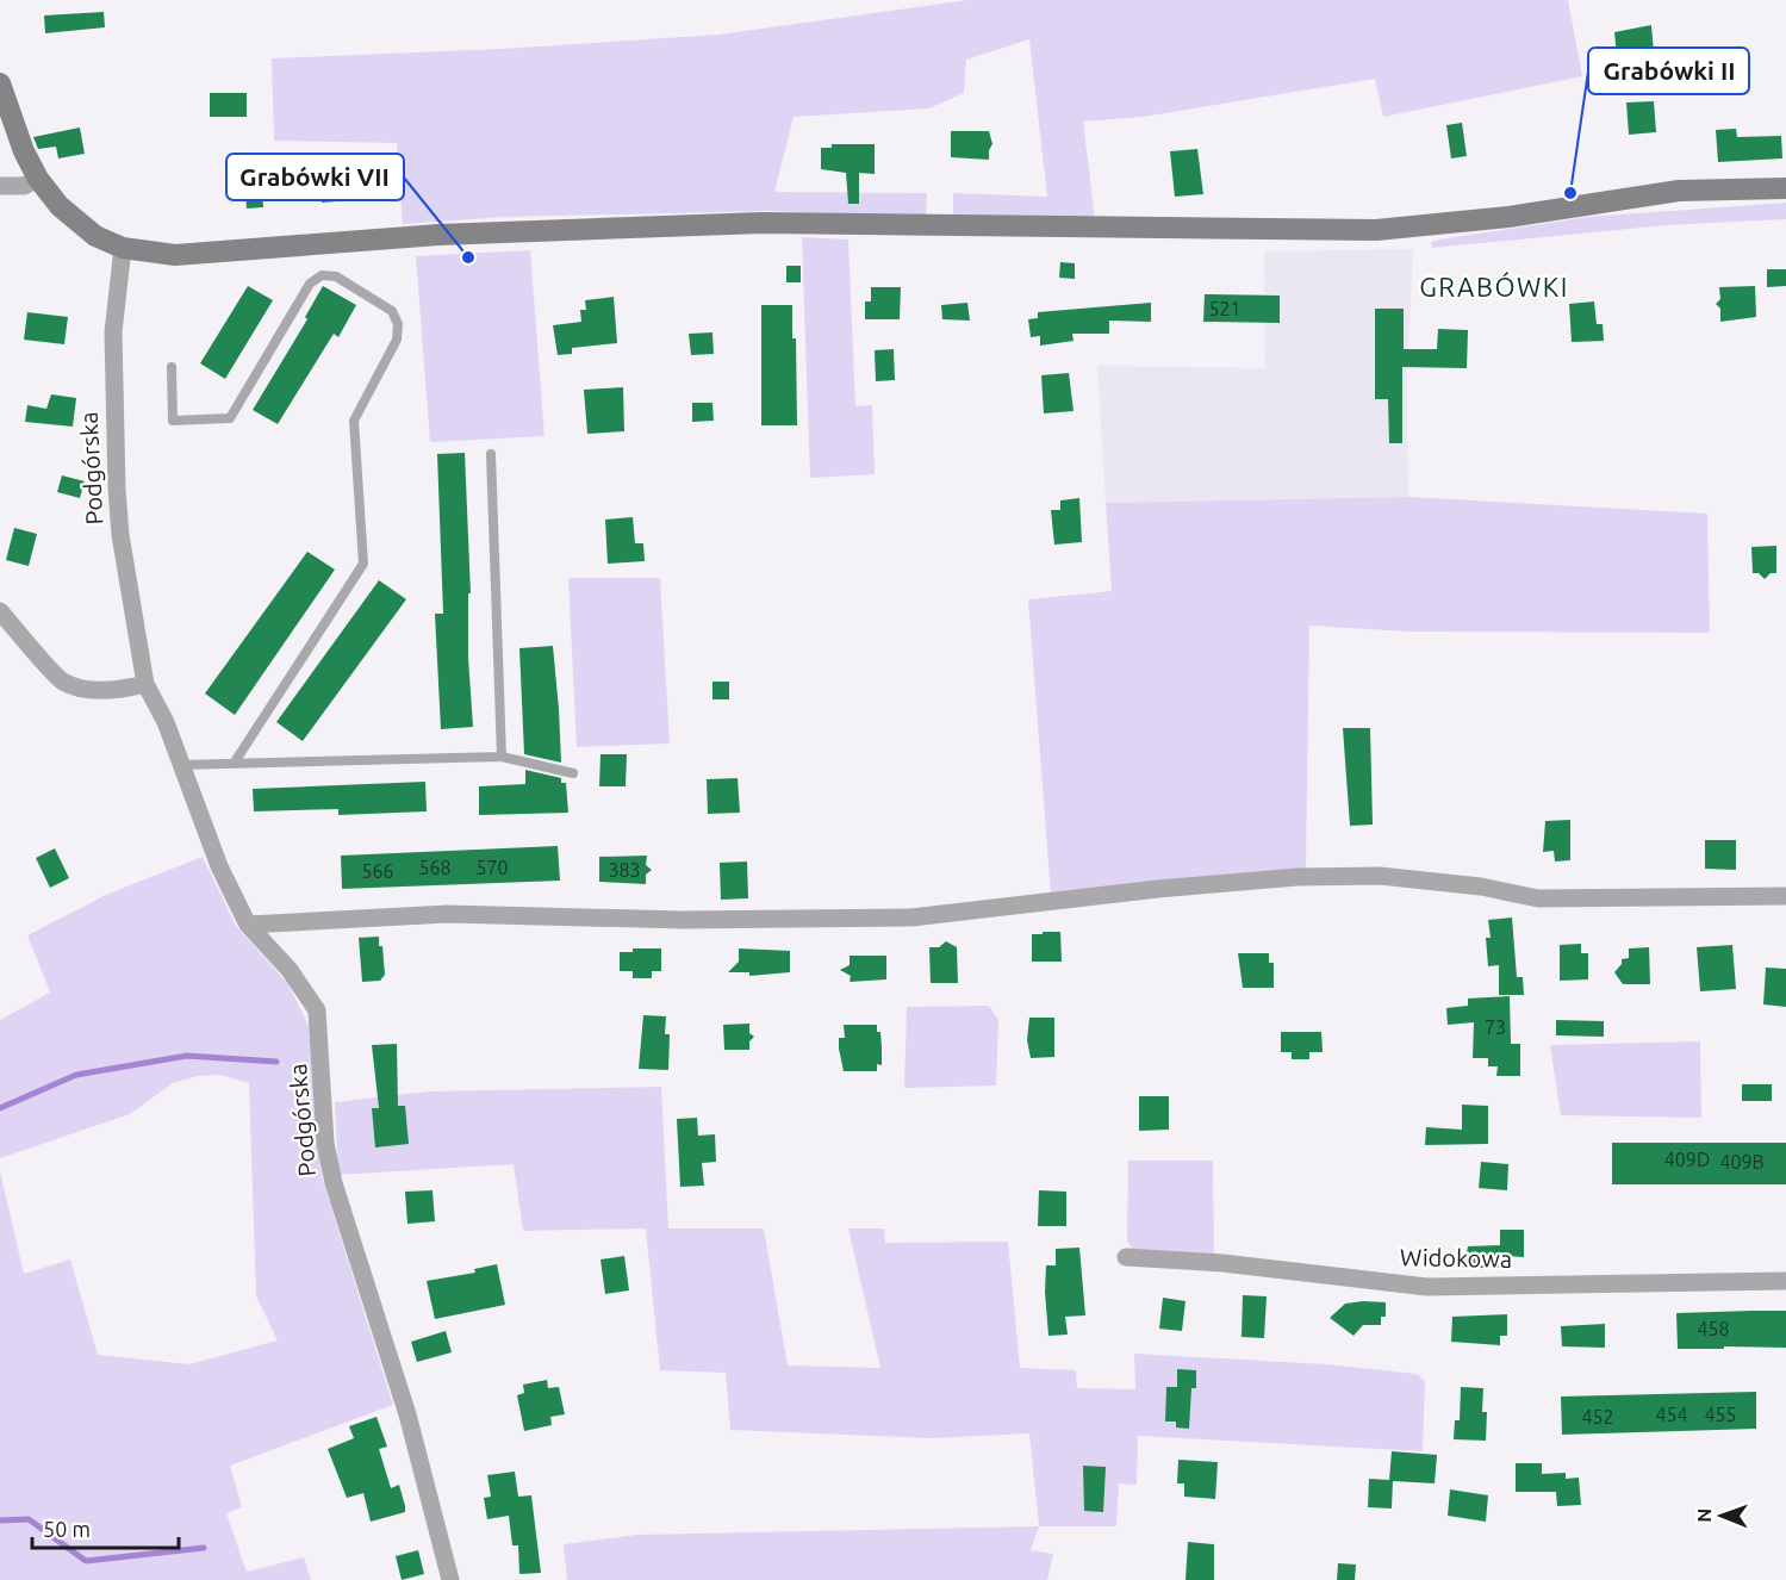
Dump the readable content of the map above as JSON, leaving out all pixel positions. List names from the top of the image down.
{
  "streets": {
    "street": ["Podgórska", "Widokowa"]
  },
  "districts": ["GRABÓWKI"],
  "places": ["Grabówki II", "Grabówki VII"],
  "house_numbers": [
    "521",
    "568",
    "570",
    "383",
    "566",
    "73",
    "409D",
    "409B",
    "458",
    "454",
    "455",
    "452"
  ],
  "scale_bar": "50 m",
  "north": "left"
}
